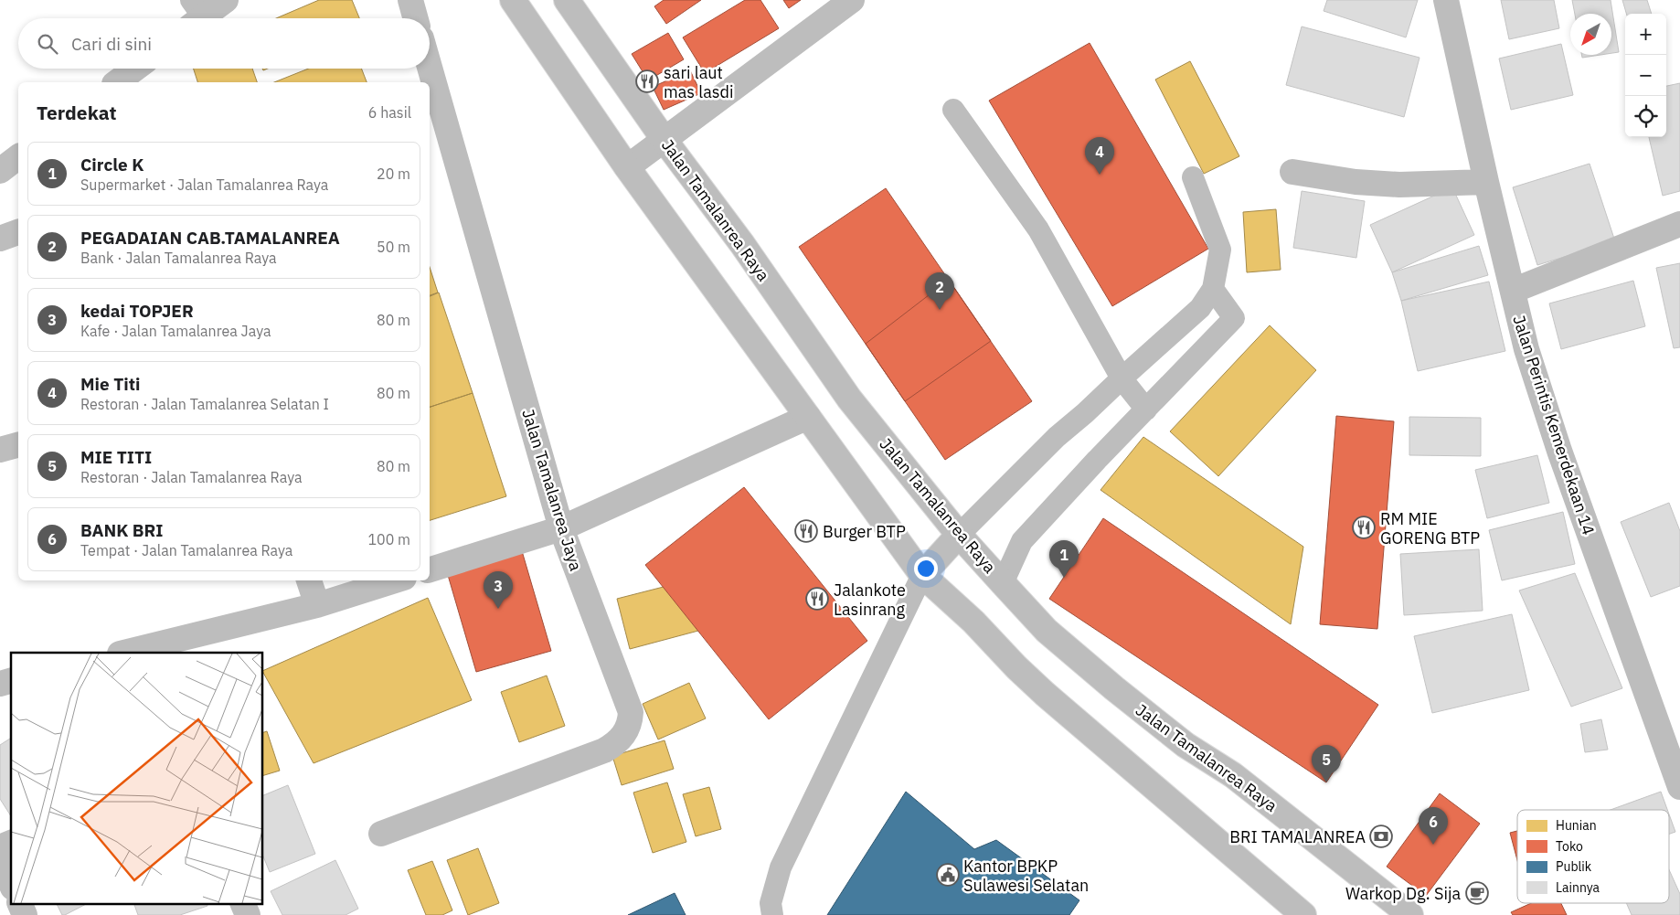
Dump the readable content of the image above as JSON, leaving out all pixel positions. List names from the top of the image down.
{
  "streets": {
    "street": ["Jalan Tamalanrea Raya", "Jalan Perintis Kemerdekaan 14", "Jalan Tamalanrea Jaya"]
  },
  "places": {
    "restaurant": [
      "sari laut mas lasdi",
      "RM MIE GORENG BTP",
      "Burger BTP",
      "Jalankote Lasinrang"
    ],
    "bank": ["BRI TAMALANREA"],
    "public building": ["Kantor BPKP Sulawesi Selatan"],
    "cafe": ["Warkop Dg. Sija"]
  },
  "legend": [
    "Hunian",
    "Toko",
    "Publik",
    "Lainnya"
  ],
  "north": "bottom left",
  "page": {
    "map_buttons": ["+", "−"],
    "search": "Cari di sini",
    "heading": ["Terdekat", "6 hasil"],
    "pins": [
      "4",
      "2",
      "1",
      "3",
      "5",
      "6"
    ],
    "list": [
      {
        "mark": "1",
        "name": "Circle K",
        "note": "Supermarket · Jalan Tamalanrea Raya",
        "value": "20 m"
      },
      {
        "mark": "2",
        "name": "PEGADAIAN CAB.TAMALANREA",
        "note": "Bank · Jalan Tamalanrea Raya",
        "value": "50 m"
      },
      {
        "mark": "3",
        "name": "kedai TOPJER",
        "note": "Kafe · Jalan Tamalanrea Jaya",
        "value": "80 m"
      },
      {
        "mark": "4",
        "name": "Mie Titi",
        "note": "Restoran · Jalan Tamalanrea Selatan I",
        "value": "80 m"
      },
      {
        "mark": "5",
        "name": "MIE TITI",
        "note": "Restoran · Jalan Tamalanrea Raya",
        "value": "80 m"
      },
      {
        "mark": "6",
        "name": "BANK BRI",
        "note": "Tempat · Jalan Tamalanrea Raya",
        "value": "100 m"
      }
    ]
  }
}
